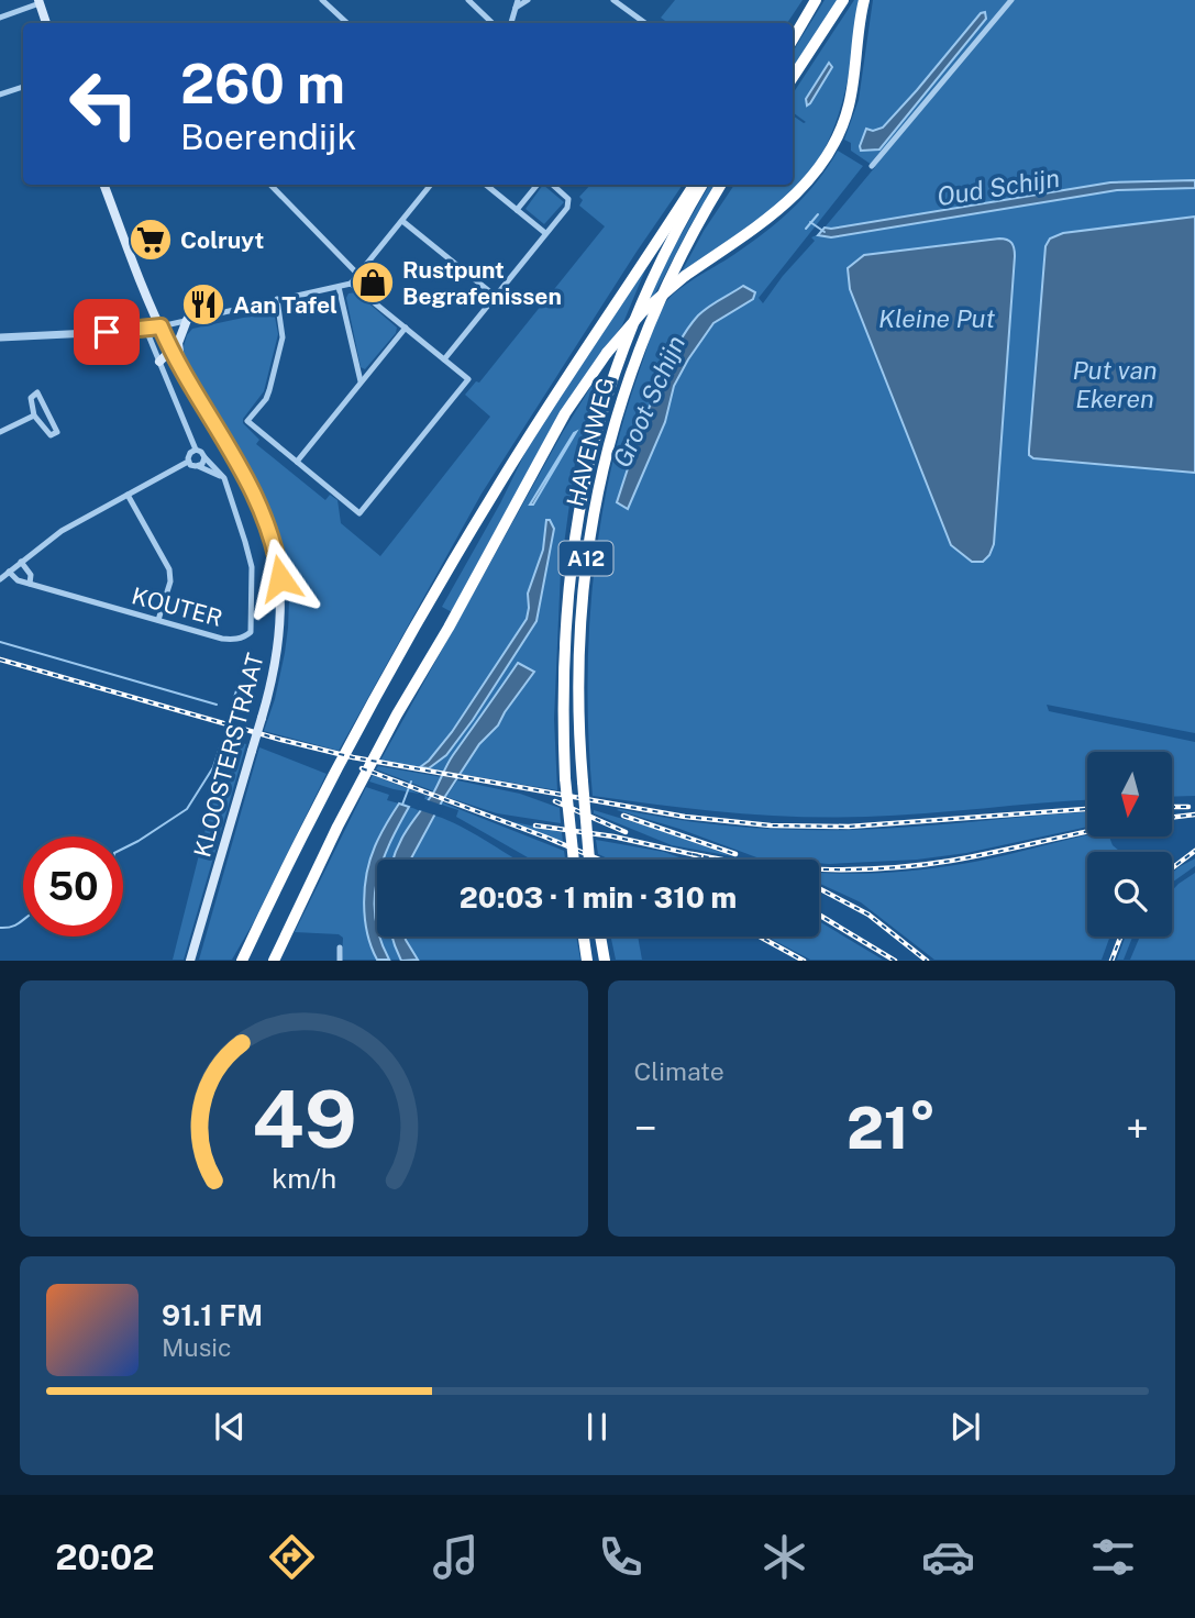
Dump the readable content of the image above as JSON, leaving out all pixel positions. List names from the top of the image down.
{
  "streets": {
    "highway": ["HAVENWEG", "A12"],
    "main road": ["KLOOSTERSTRAAT"],
    "street": ["KOUTER"]
  },
  "water": [
    "Oud Schijn",
    "Kleine Put",
    "Put van Ekeren",
    "Groot Schijn"
  ],
  "places": {
    "supermarket": ["Colruyt"],
    "shop": ["Rustpunt Begrafenissen"],
    "restaurant": ["Aan Tafel"]
  },
  "north": "bottom",
  "page": {
    "turn": ["260 m", "Boerendijk"],
    "limit": "50",
    "trip": "20:03 · 1 min · 310 m",
    "tile": "Climate",
    "heat": ["−", "21°", "+"],
    "song": ["91.1 FM", "Music"],
    "tabs": "20:02",
    "gauge": ["49", "km/h"]
  }
}
